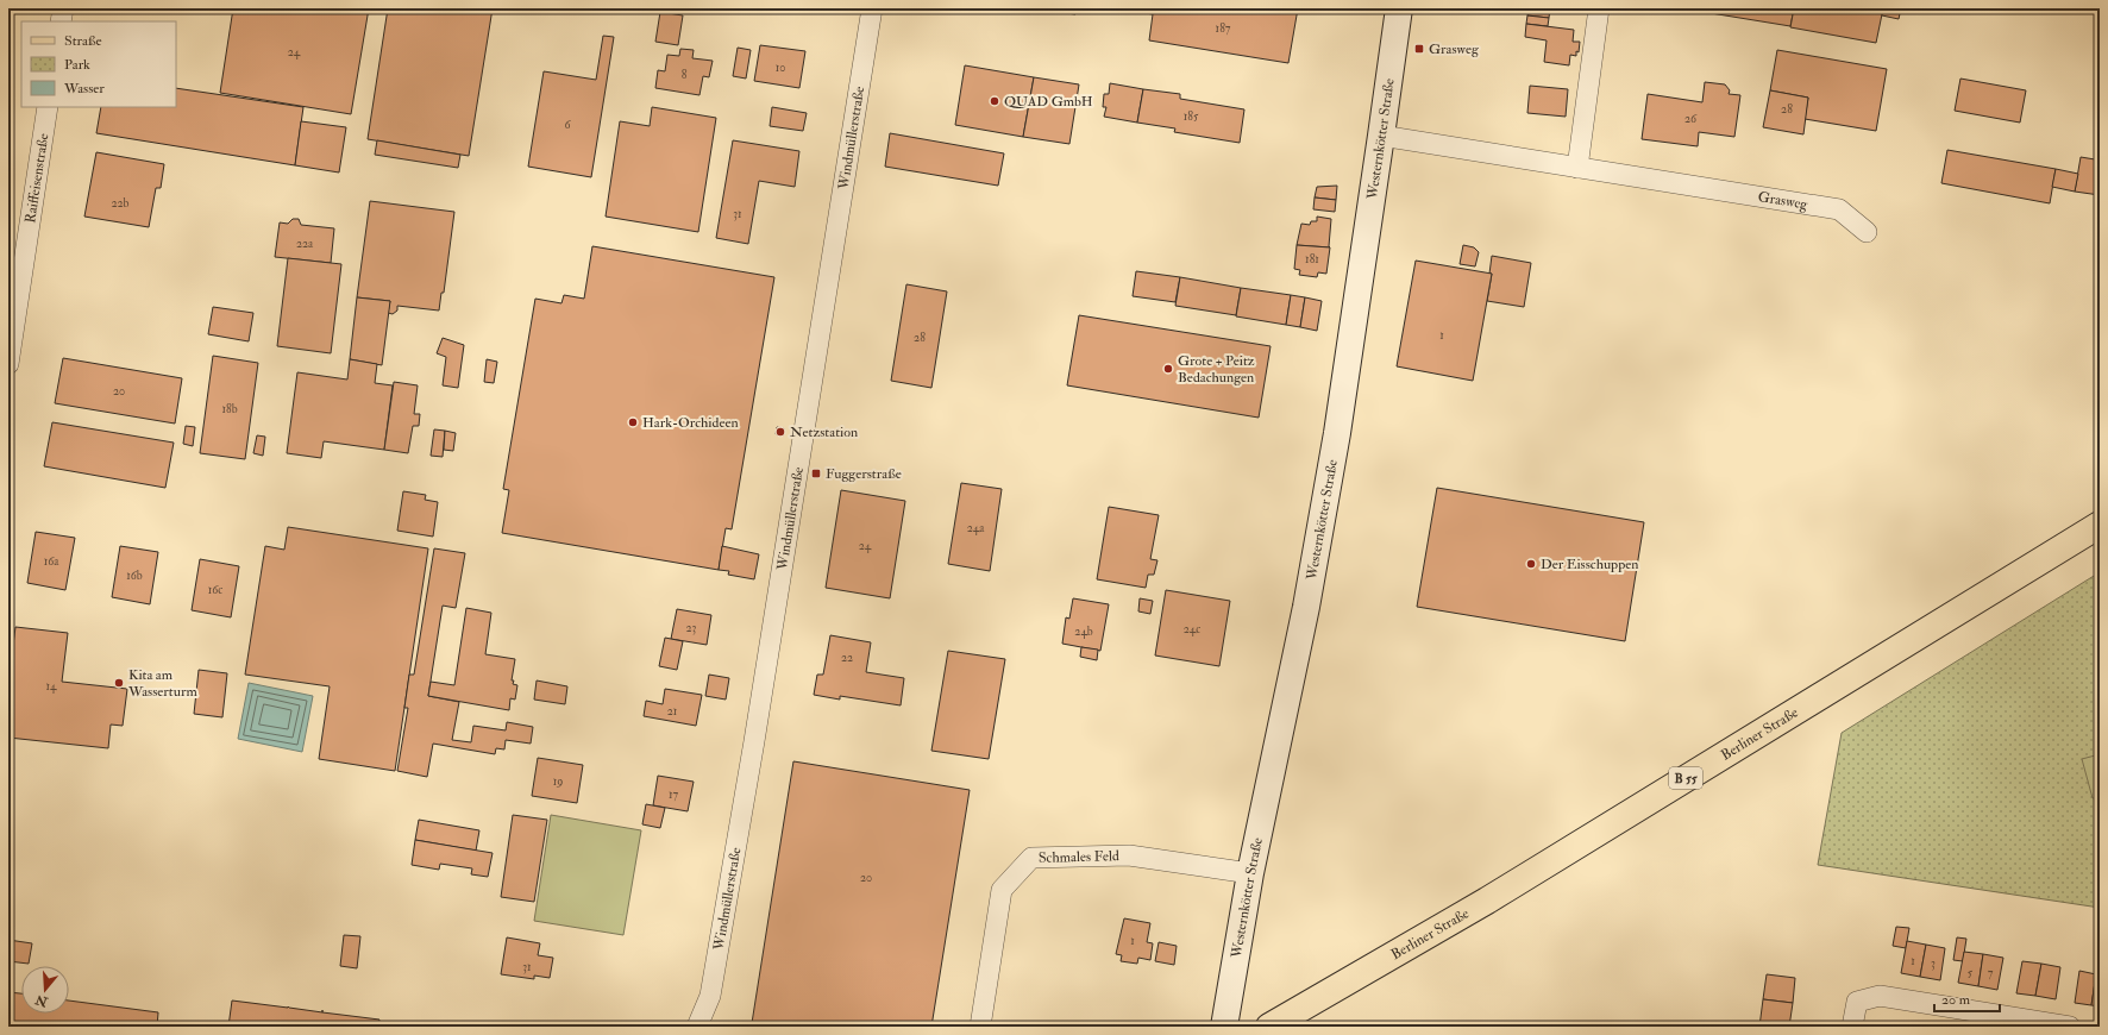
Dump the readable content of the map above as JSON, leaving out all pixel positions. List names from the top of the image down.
{
  "streets": {
    "main road": ["Berliner Straße", "B 55"],
    "street": [
      "Windmüllerstraße",
      "Westernkötter Straße",
      "Raiffeisenstraße",
      "Grasweg",
      "Schmales Feld"
    ]
  },
  "crossings": [
    ["Westernkötter Straße", "Grasweg"],
    ["Westernkötter Straße", "Schmales Feld"]
  ],
  "places": {
    "transit": ["Grasweg", "Fuggerstraße"],
    "other": [
      "QUAD GmbH",
      "Grote + Peitz Bedachungen",
      "Hark-Orchideen",
      "Netzstation",
      "Der Eisschuppen",
      "Kita am Wasserturm"
    ]
  },
  "house_numbers": [
    "187",
    "24",
    "10",
    "8",
    "28",
    "185",
    "26",
    "6",
    "22b",
    "31",
    "22a",
    "181",
    "1",
    "28",
    "20",
    "18b",
    "24a",
    "24",
    "16a",
    "16b",
    "16c",
    "23",
    "24c",
    "24b",
    "22",
    "14",
    "21",
    "19",
    "17",
    "20",
    "1",
    "1",
    "3",
    "31",
    "5",
    "7"
  ],
  "legend": ["Straße", "Park", "Wasser"],
  "scale_bar": "20 m",
  "north": "bottom"
}
